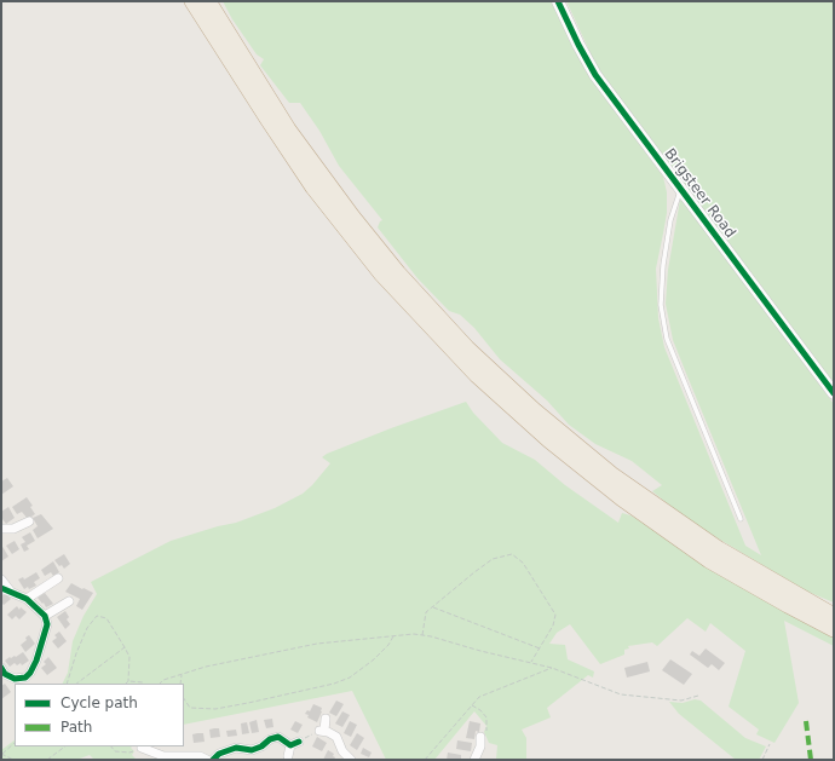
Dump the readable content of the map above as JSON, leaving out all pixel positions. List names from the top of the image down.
{
  "streets": {
    "street": ["Brigsteer Road"]
  },
  "legend": ["Cycle path", "Path"]
}
